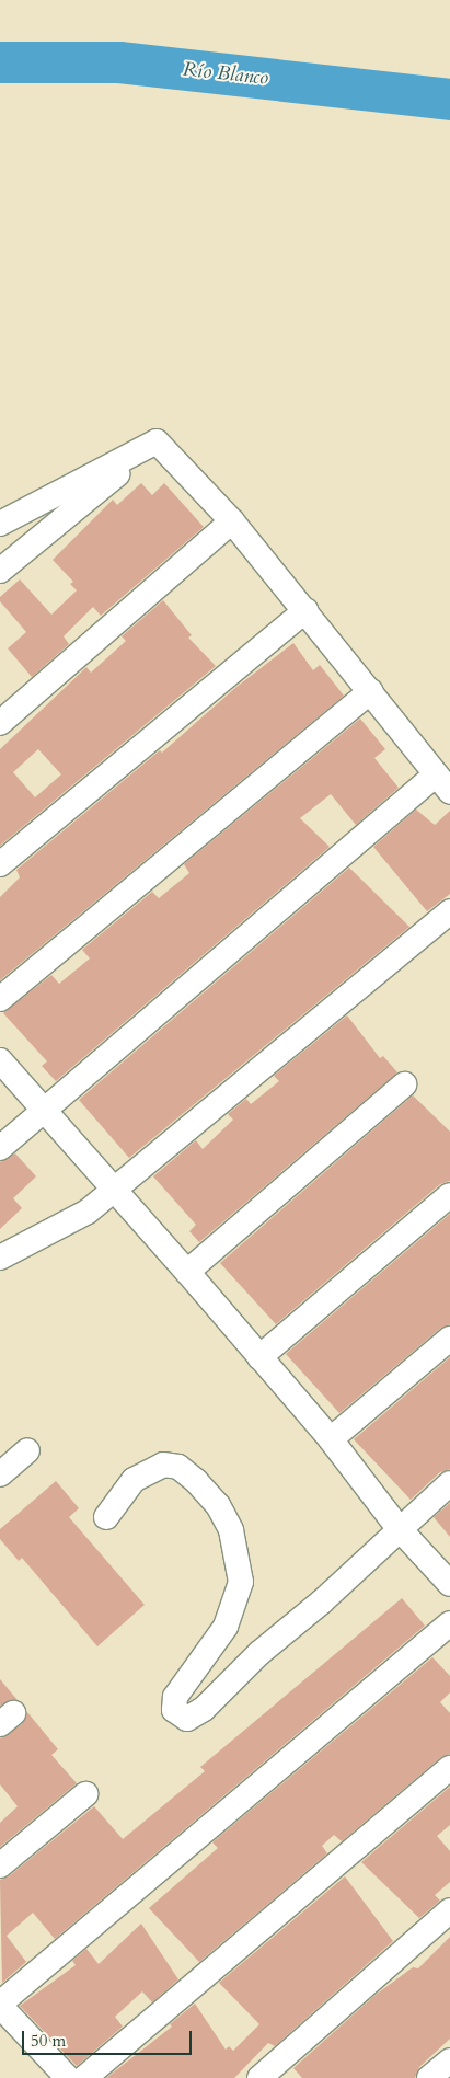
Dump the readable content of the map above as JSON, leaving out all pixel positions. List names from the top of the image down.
{
  "water": ["Río Blanco"],
  "scale_bar": "50 m"
}
